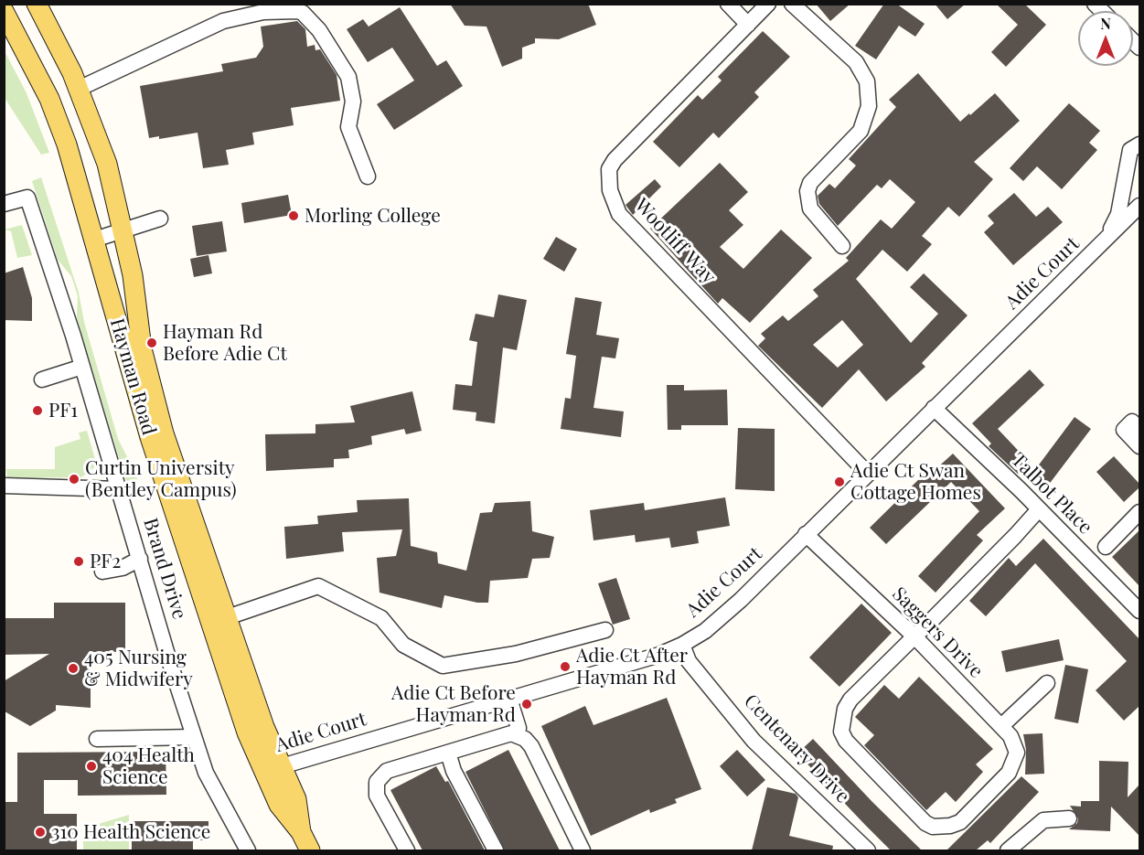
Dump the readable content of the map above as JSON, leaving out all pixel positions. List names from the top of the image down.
{
  "streets": {
    "main road": ["Hayman Road"],
    "street": [
      "Wootliff Way",
      "Adie Court",
      "Talbot Place",
      "Brand Drive",
      "Saggers Drive",
      "Centenary Drive"
    ]
  },
  "crossings": [
    ["Wootliff Way", "Adie Court"],
    ["Adie Court", "Hayman Road"],
    ["Adie Court", "Talbot Place"],
    ["Adie Court", "Saggers Drive"],
    ["Adie Court", "Centenary Drive"]
  ],
  "places": [
    "Morling College",
    "Hayman Rd Before Adie Ct",
    "PF1",
    "Curtin University (Bentley Campus)",
    "Adie Ct Swan Cottage Homes",
    "PF2",
    "Adie Ct After Hayman Rd",
    "405 Nursing & Midwifery",
    "Adie Ct Before Hayman Rd",
    "404 Health Science",
    "310 Health Science"
  ],
  "north": "top"
}
